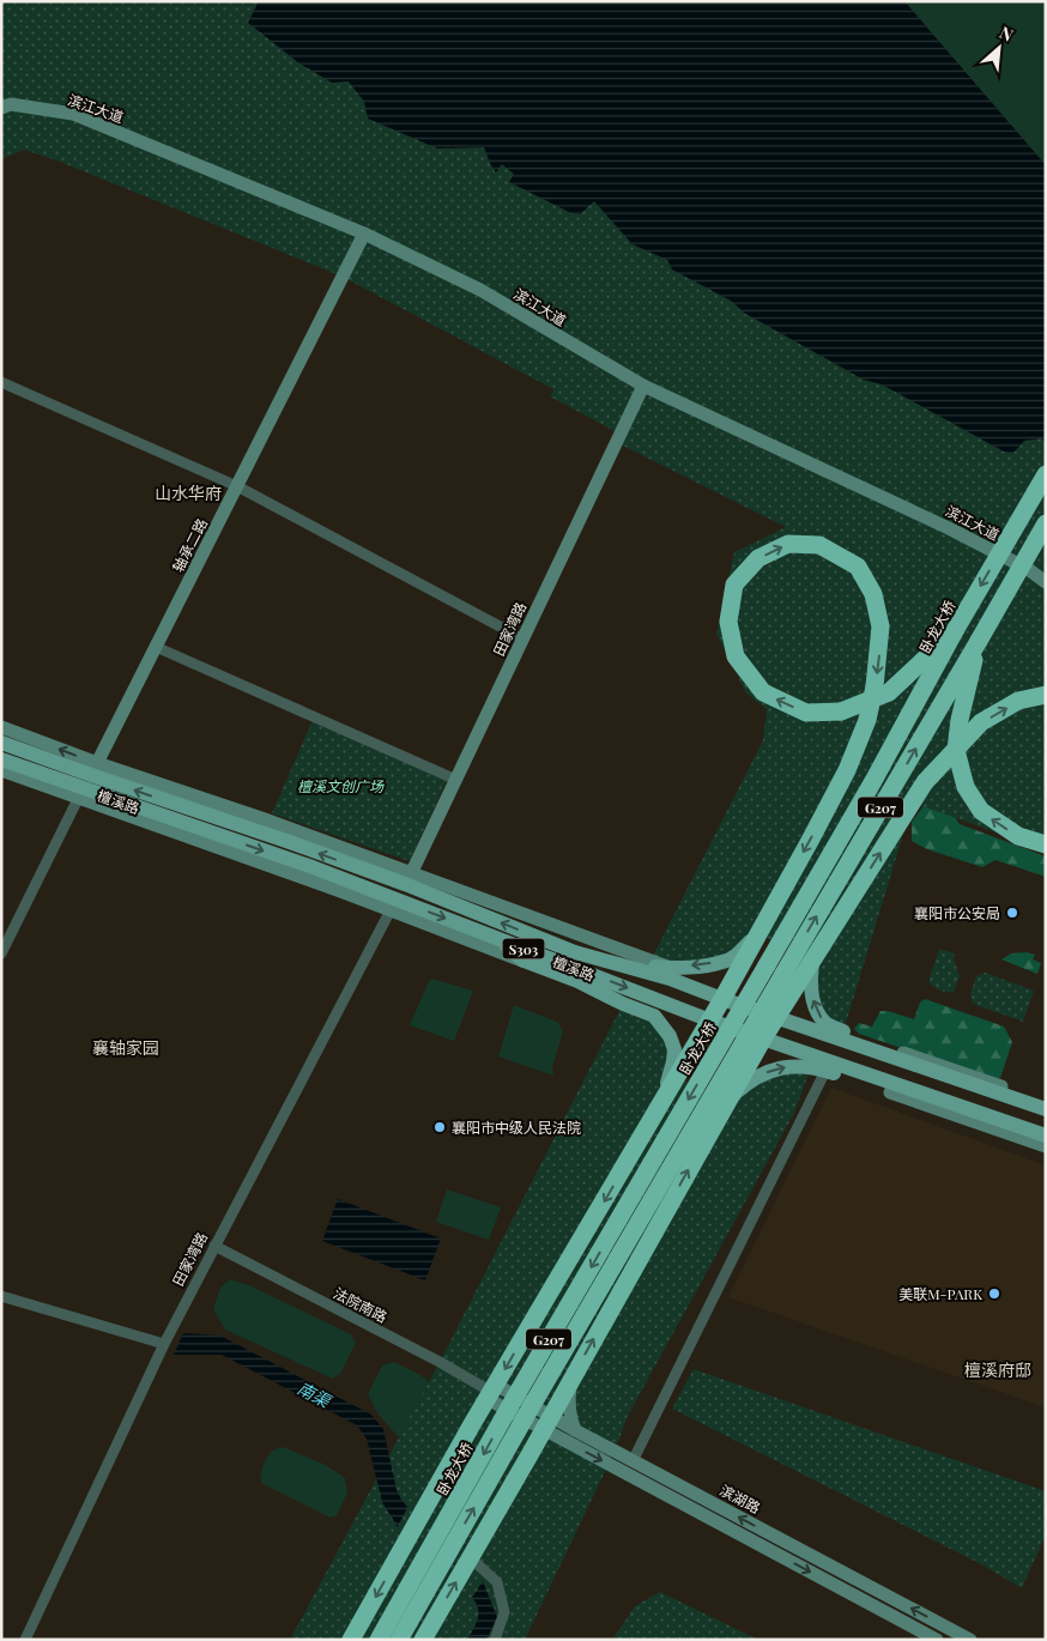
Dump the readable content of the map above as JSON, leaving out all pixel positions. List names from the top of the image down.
{
  "streets": {
    "highway": ["卧龙大桥", "G207"],
    "main road": ["檀溪路", "S303"],
    "street": [
      "滨江大道",
      "轴承二路",
      "田家湾路",
      "法院南路",
      "滨湖路"
    ]
  },
  "crossings": [
    ["滨江大道", "轴承二路"],
    ["滨江大道", "田家湾路"],
    ["轴承二路", "檀溪路"],
    ["田家湾路", "檀溪路"],
    ["田家湾路", "法院南路"],
    ["法院南路", "滨湖路"]
  ],
  "districts": ["山水华府", "襄轴家园", "檀溪府邸"],
  "water": ["南渠"],
  "parks": ["檀溪文创广场"],
  "places": ["襄阳市公安局", "襄阳市中级人民法院", "美联M-PARK"],
  "north": "top right"
}
